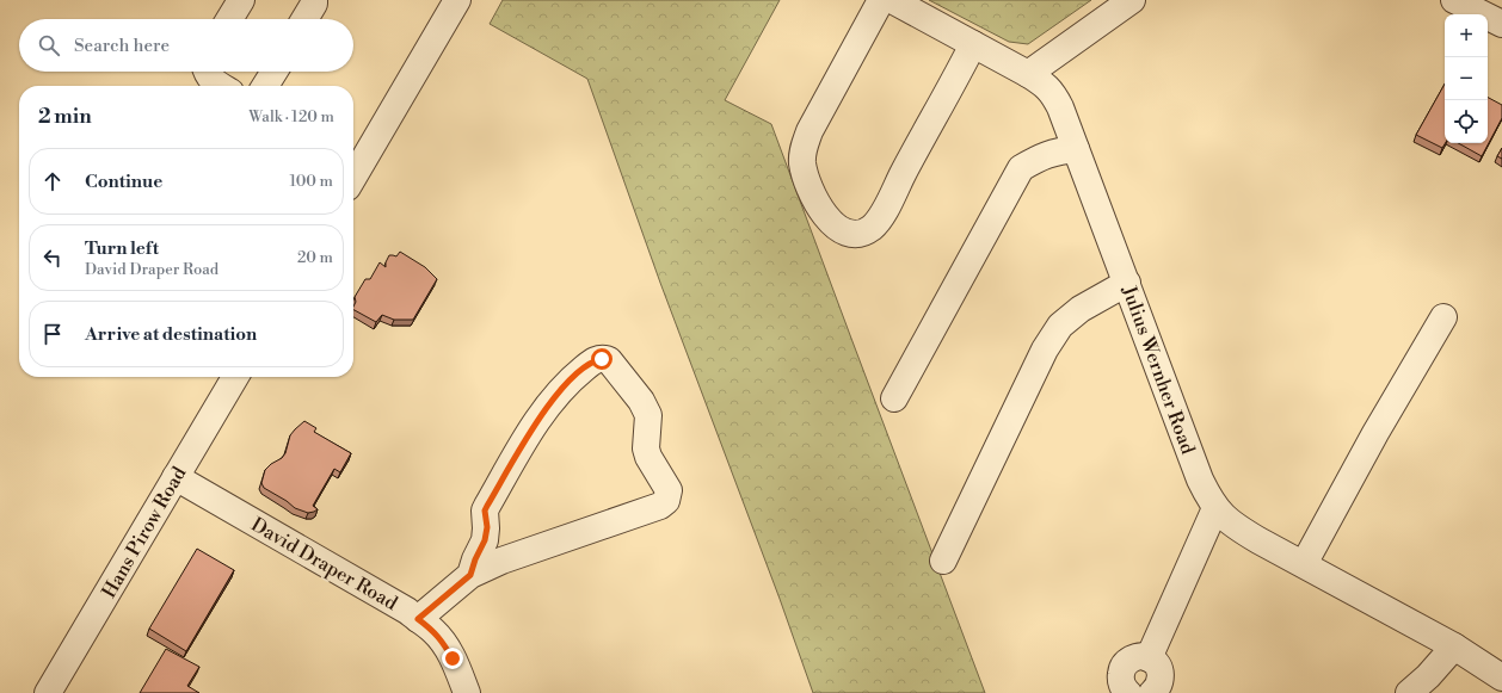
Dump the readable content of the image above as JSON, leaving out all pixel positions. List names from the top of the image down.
{
  "streets": {
    "street": ["Julius Wernher Road", "Hans Pirow Road", "David Draper Road"]
  },
  "crossings": [
    ["Hans Pirow Road", "David Draper Road"]
  ],
  "page": {
    "map_buttons": ["+", "−"],
    "search": "Search here",
    "heading": ["2 min", "Walk · 120 m"],
    "list": [
      ["Continue", "100 m"],
      ["Turn left", "David Draper Road", "20 m"],
      "Arrive at destination"
    ]
  }
}
